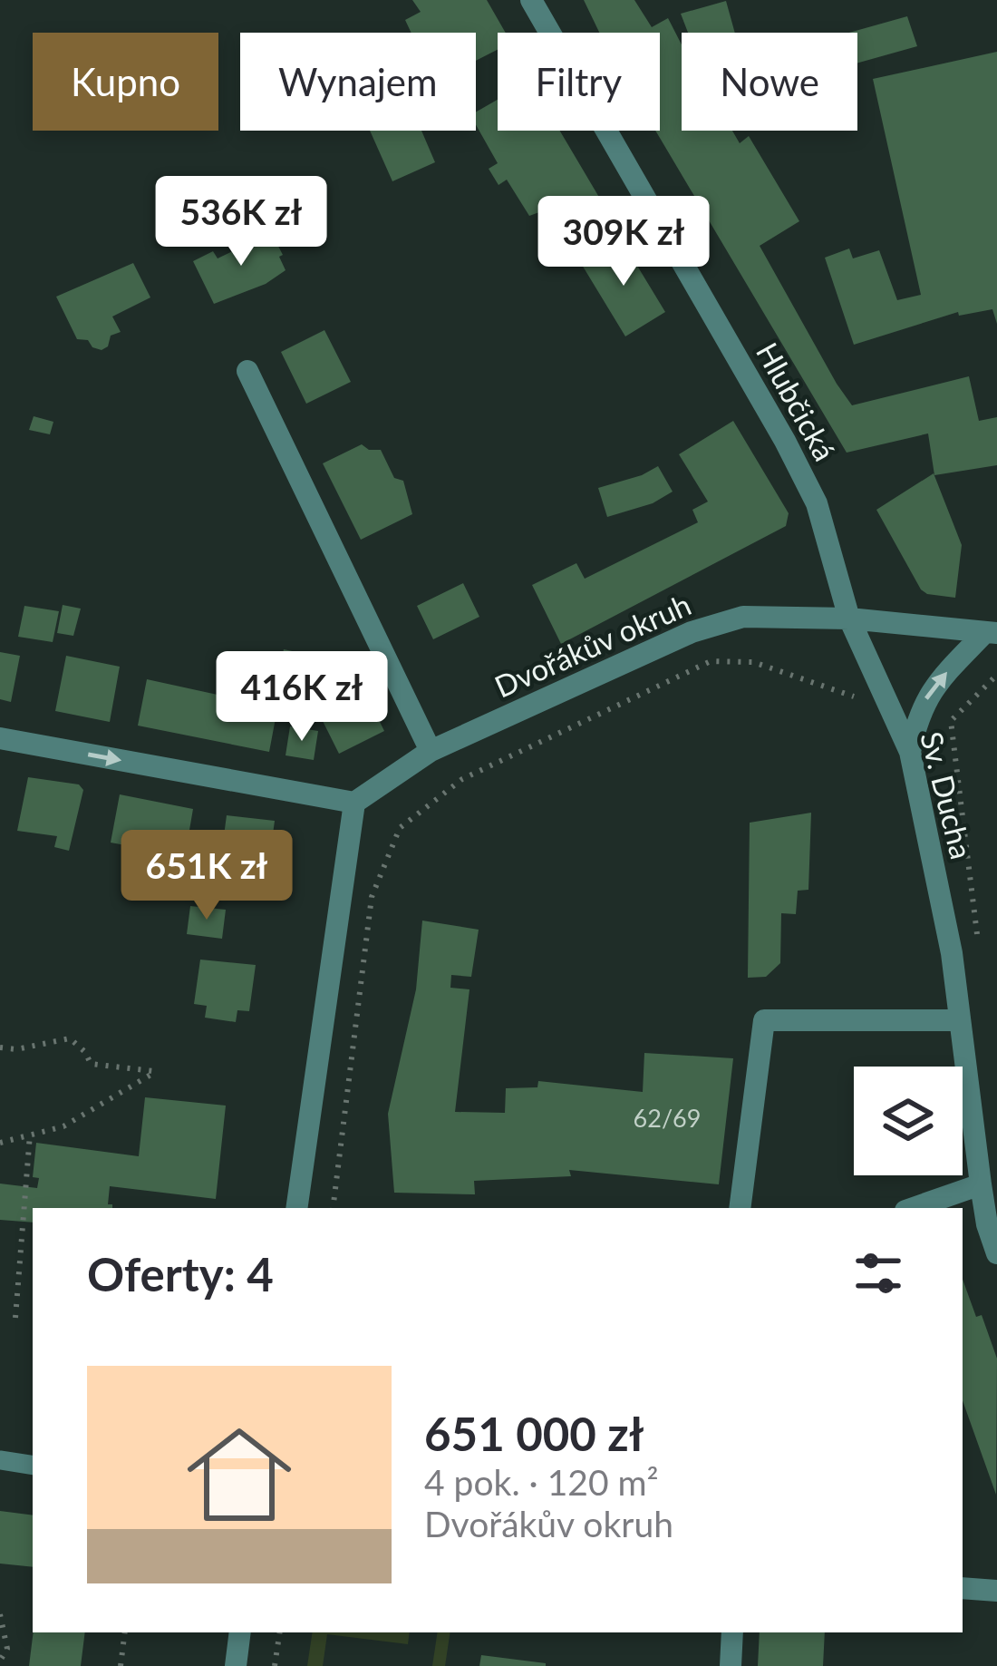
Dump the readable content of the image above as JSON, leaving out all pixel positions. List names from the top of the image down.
{
  "streets": {
    "street": ["Hlubčická", "Dvořákův okruh", "Sv. Ducha"]
  },
  "crossings": [
    ["Hlubčická", "Dvořákův okruh"],
    ["Hlubčická", "Sv. Ducha"],
    ["Dvořákův okruh", "Sv. Ducha"]
  ],
  "house_numbers": ["62/69"],
  "page": {
    "chip": [
      "Kupno",
      "Wynajem",
      "Filtry",
      "Nowe"
    ],
    "price": [
      "536K zł",
      "309K zł",
      "416K zł",
      "651K zł"
    ],
    "heading": "Oferty: 4",
    "list": [
      {
        "name": "651 000 zł",
        "note": "4 pok. · 120 m² · Dvořákův okruh"
      }
    ]
  }
}
